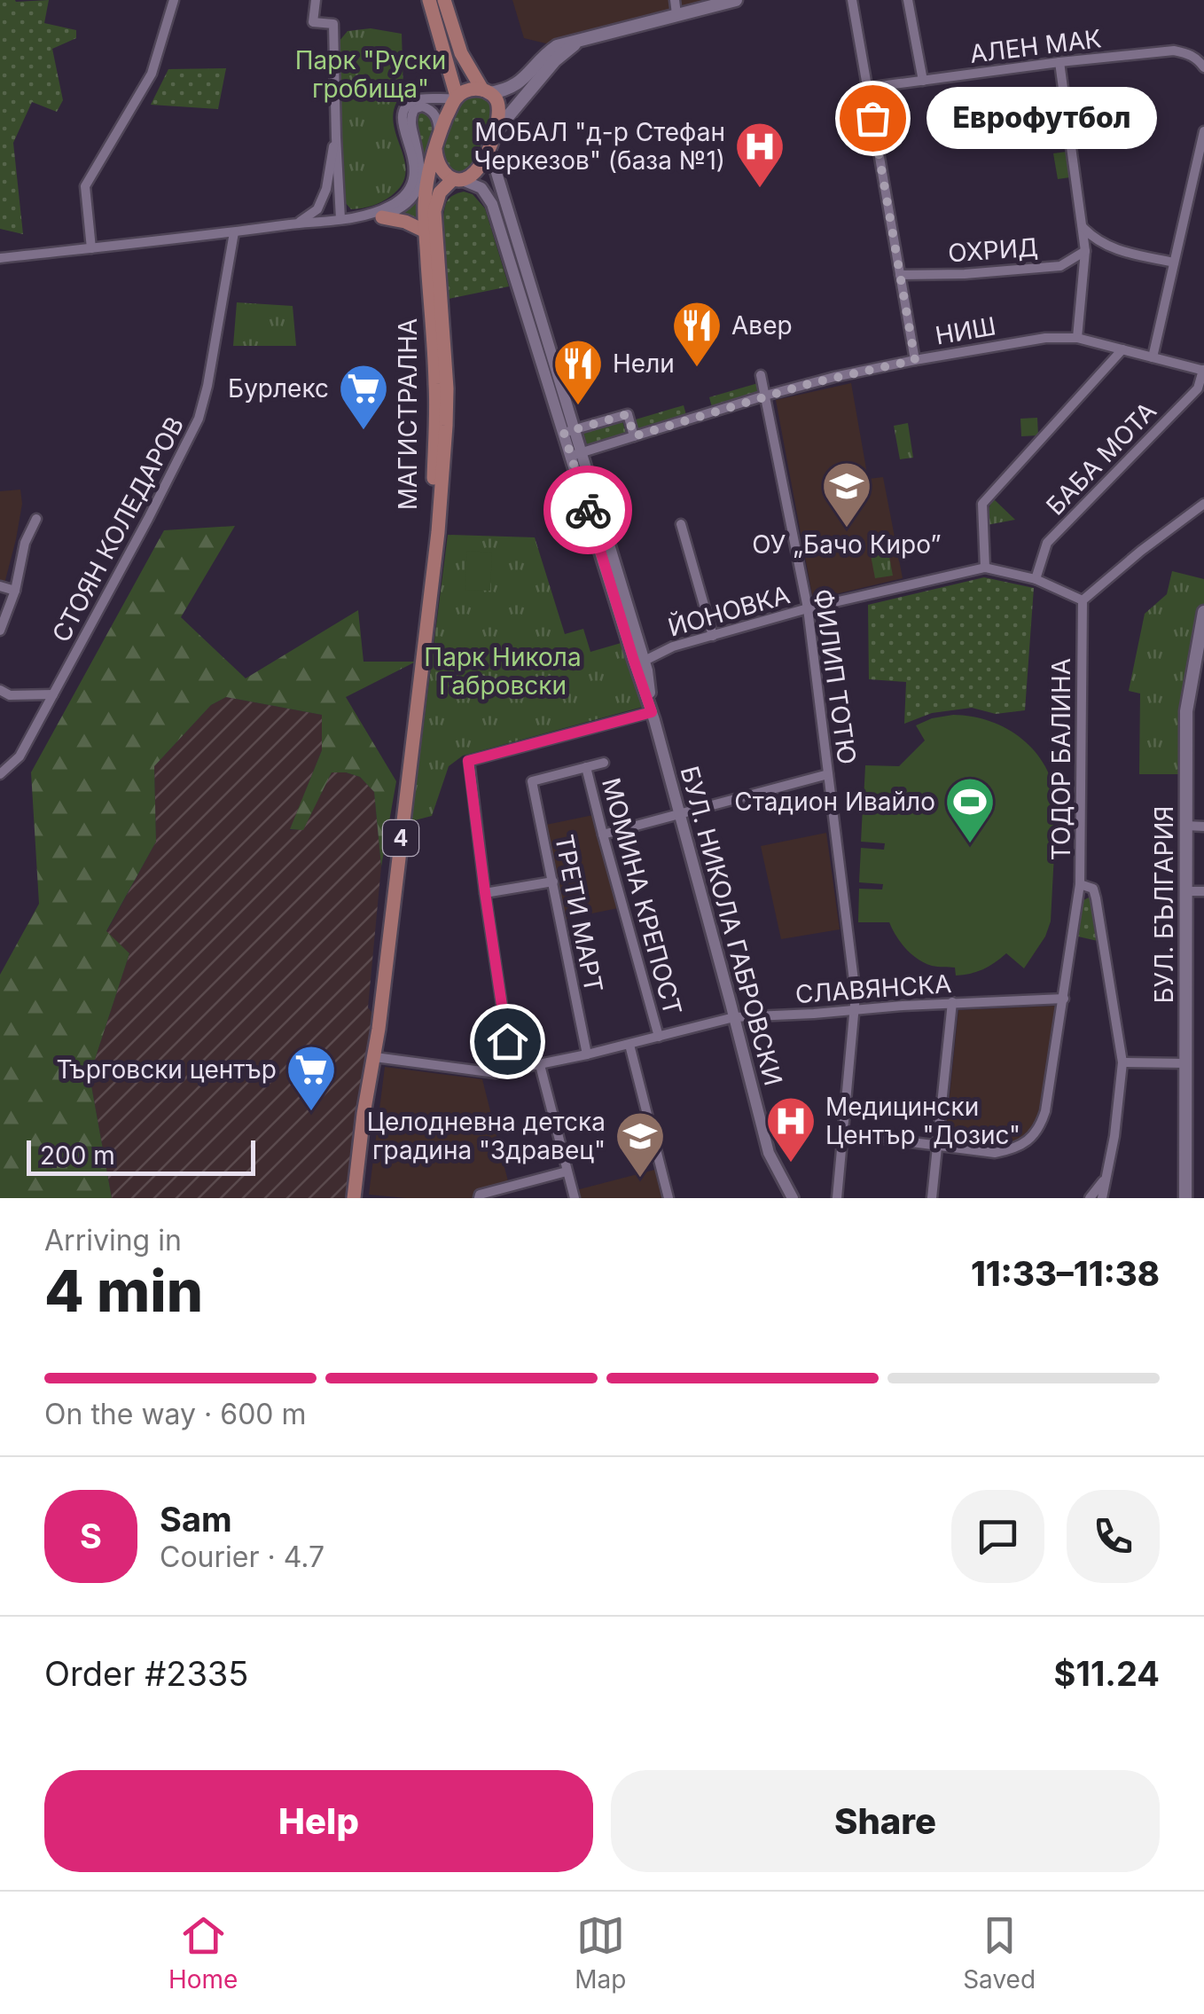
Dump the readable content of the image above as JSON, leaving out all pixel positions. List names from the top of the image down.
{
  "streets": {
    "main road": ["МАГИСТРАЛНА", "4", "БУЛ. БЪЛГАРИЯ"],
    "street": [
      "АЛЕН МАК",
      "ОХРИД",
      "НИШ",
      "БАБА МОТА",
      "СТОЯН КОЛЕДАРОВ",
      "ЙОНОВКА",
      "ФИЛИП ТОТЮ",
      "ТОДОР БАЛИНА",
      "МОМИНА КРЕПОСТ",
      "ТРЕТИ МАРТ",
      "БУЛ. НИКОЛА ГАБРОВСКИ",
      "СЛАВЯНСКА"
    ]
  },
  "crossings": [
    ["НИШ", "БАБА МОТА"],
    ["НИШ", "ФИЛИП ТОТЮ"],
    ["НИШ", "БУЛ. НИКОЛА ГАБРОВСКИ"],
    ["МАГИСТРАЛНА", "БУЛ. НИКОЛА ГАБРОВСКИ"],
    ["МАГИСТРАЛНА", "СЛАВЯНСКА"],
    ["БАБА МОТА", "ЙОНОВКА"],
    ["ЙОНОВКА", "ФИЛИП ТОТЮ"],
    ["ЙОНОВКА", "ТОДОР БАЛИНА"],
    ["ЙОНОВКА", "БУЛ. НИКОЛА ГАБРОВСКИ"],
    ["ФИЛИП ТОТЮ", "СЛАВЯНСКА"],
    ["МОМИНА КРЕПОСТ", "ТРЕТИ МАРТ"],
    ["МОМИНА КРЕПОСТ", "СЛАВЯНСКА"],
    ["ТРЕТИ МАРТ", "СЛАВЯНСКА"],
    ["БУЛ. НИКОЛА ГАБРОВСКИ", "СЛАВЯНСКА"]
  ],
  "parks": ["Парк \"Руски гробища\"", "Парк Никола Габровски"],
  "places": {
    "other": ["Еврофутбол"],
    "hospital": ["МОБАЛ \"д-р Стефан Черкезов\" (база №1)", "Медицински Център \"Дозис\""],
    "restaurant": ["Авер", "Нели"],
    "supermarket": ["Бурлекс", "Търговски център"],
    "school or university": ["ОУ „Бачо Киро”", "Целодневна детска градина \"Здравец\""],
    "sports": ["Стадион Ивайло"]
  },
  "scale_bar": "200 m",
  "page": {
    "bubble": "Еврофутбол",
    "scale": "200 m",
    "heading": ["4 min", "Arriving in", "11:33–11:38"],
    "panel": [
      "Sam",
      "Courier · 4.7",
      "Order #2335",
      "$11.24"
    ],
    "bar": "On the way · 600 m",
    "round": "S",
    "buttons": ["Help", "Share"],
    "tabs": ["Home", "Map", "Saved"]
  }
}
